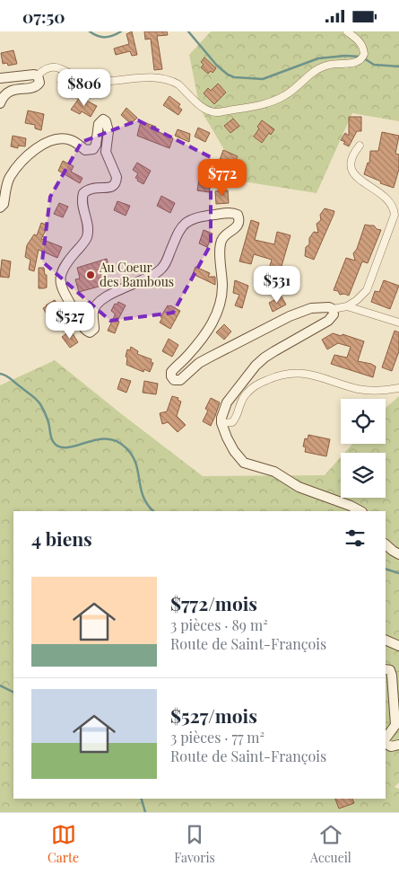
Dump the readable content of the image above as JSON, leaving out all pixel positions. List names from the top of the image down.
{
  "places": ["Au Coeur des Bambous"],
  "page": {
    "status": "07:50",
    "price": [
      "$806",
      "$772",
      "$531",
      "$527"
    ],
    "heading": "4 biens",
    "list": [
      {
        "name": "$772/mois",
        "note": "3 pièces · 89 m² · Route de Saint-François"
      },
      {
        "name": "$527/mois",
        "note": "3 pièces · 77 m² · Route de Saint-François"
      }
    ],
    "tabs": ["Carte", "Favoris", "Accueil"]
  }
}
